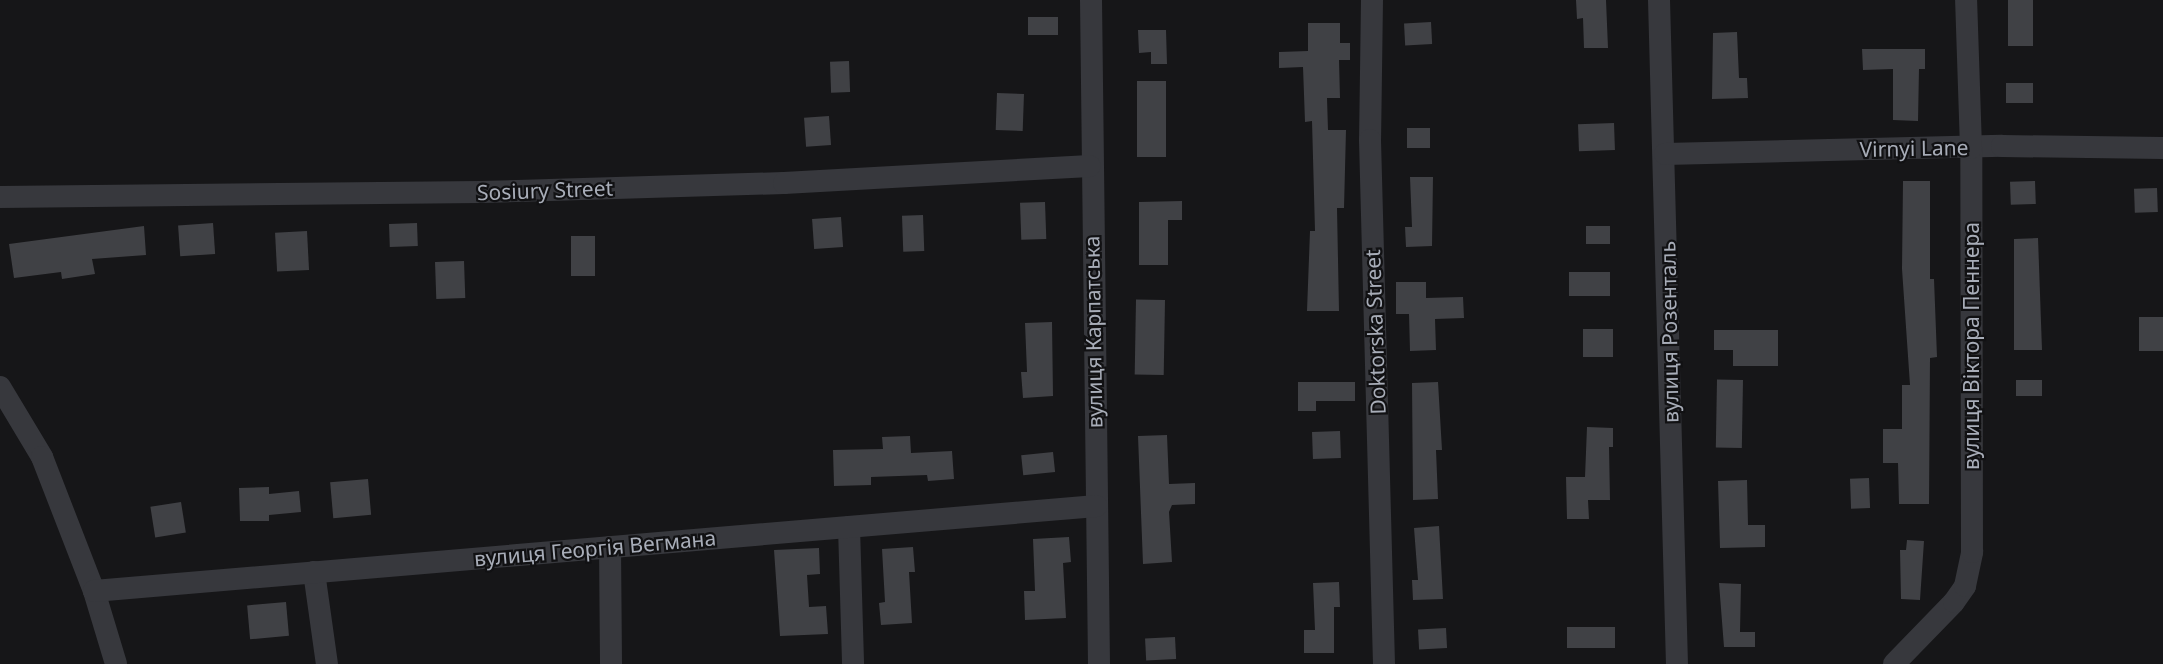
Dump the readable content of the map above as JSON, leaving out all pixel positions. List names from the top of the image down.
{
  "streets": {
    "street": [
      "Virnyi Lane",
      "Sosiury Street",
      "вулиця Карпатська",
      "Doktorska Street",
      "вулиця Розенталь",
      "вулиця Віктора Пеннера",
      "вулиця Георгія Вегмана"
    ]
  },
  "crossings": [
    ["Virnyi Lane", "вулиця Розенталь"],
    ["Virnyi Lane", "вулиця Віктора Пеннера"],
    ["Sosiury Street", "вулиця Карпатська"],
    ["вулиця Карпатська", "вулиця Георгія Вегмана"]
  ]
}
